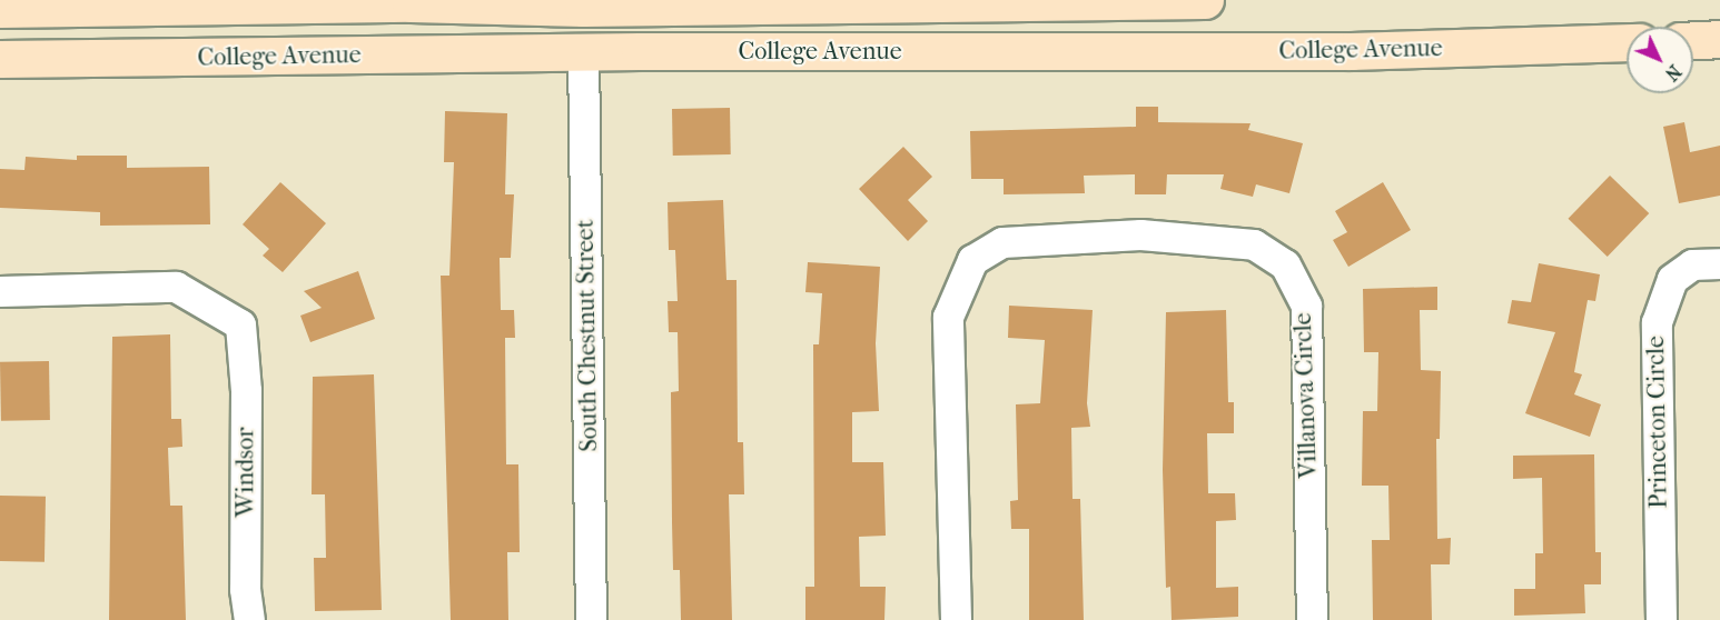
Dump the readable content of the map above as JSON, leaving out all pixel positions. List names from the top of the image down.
{
  "streets": {
    "main road": ["College Avenue"],
    "street": [
      "South Chestnut Street",
      "Villanova Circle",
      "Princeton Circle",
      "Windsor"
    ]
  },
  "crossings": [
    ["College Avenue", "South Chestnut Street"]
  ],
  "north": "bottom right"
}
